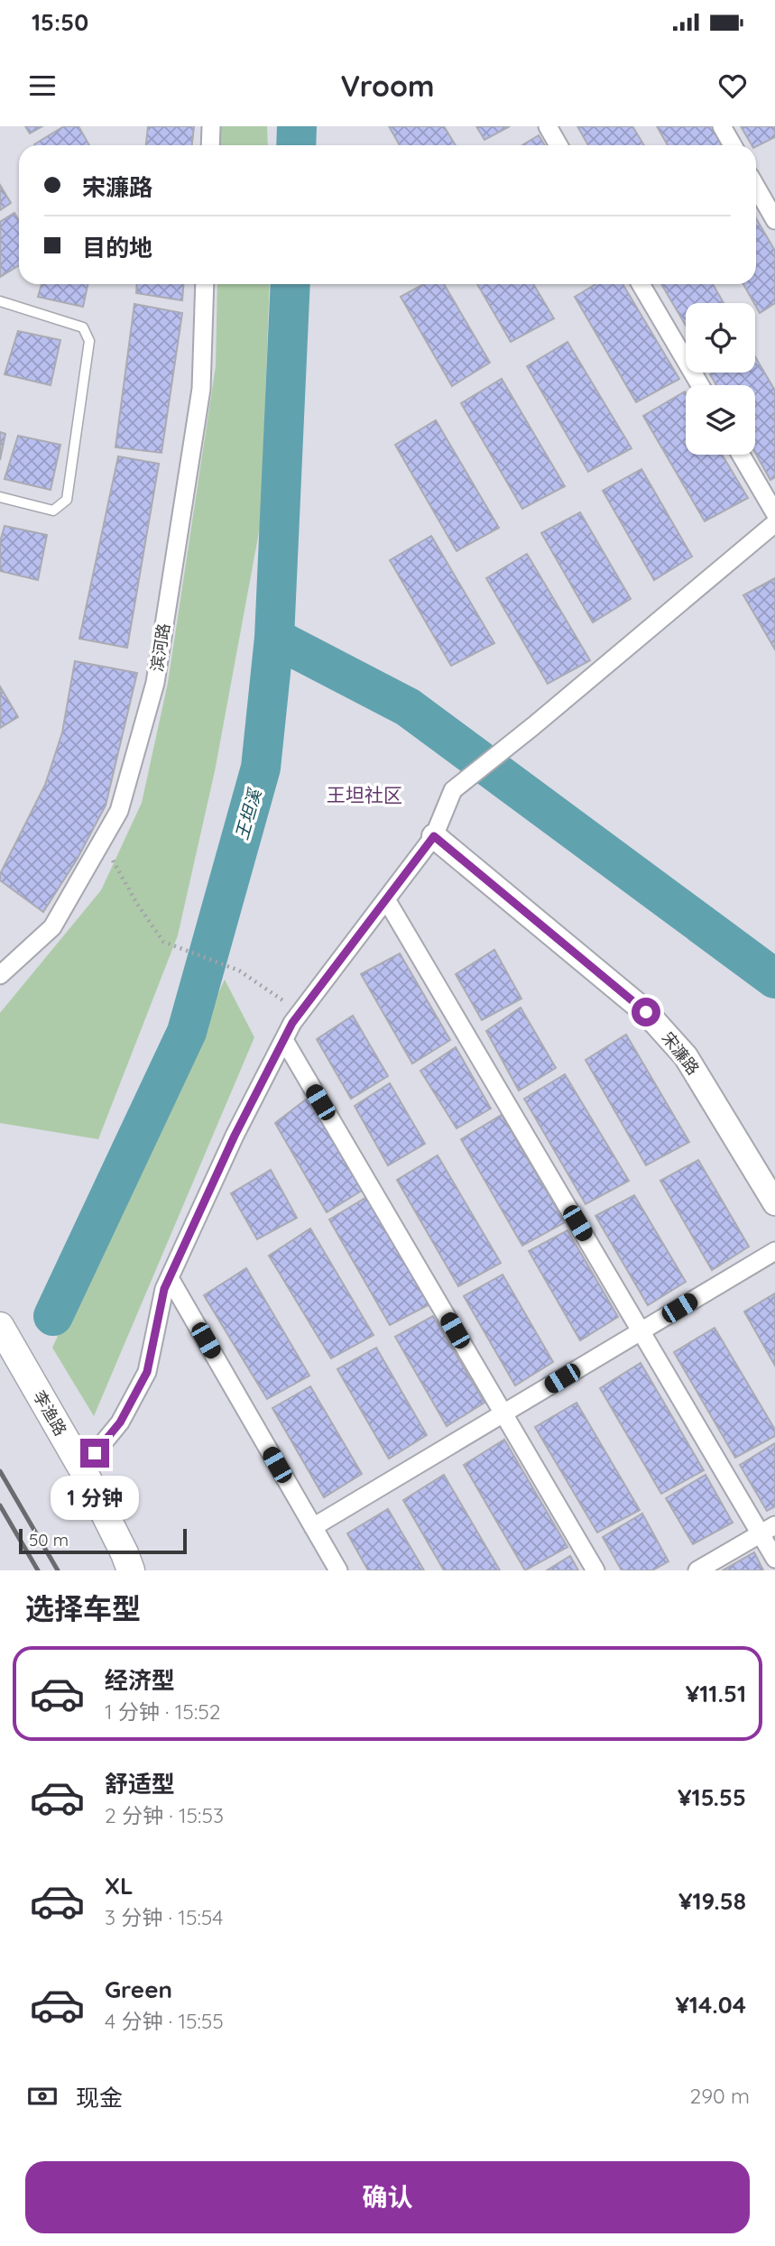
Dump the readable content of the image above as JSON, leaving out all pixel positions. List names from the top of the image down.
{
  "streets": {
    "main road": ["李渔路"],
    "street": ["滨河路", "宋濂路"]
  },
  "districts": ["王坦社区"],
  "water": ["王坦溪"],
  "scale_bar": "50 m",
  "page": {
    "status": "15:50",
    "header": "Vroom",
    "banner": ["宋濂路", "目的地"],
    "bubble": "1 分钟",
    "scale": "50 m",
    "heading": "选择车型",
    "list": [
      {
        "name": "经济型",
        "note": "1 分钟 · 15:52",
        "value": "¥11.51"
      },
      {
        "name": "舒适型",
        "note": "2 分钟 · 15:53",
        "value": "¥15.55"
      },
      {
        "name": "XL",
        "note": "3 分钟 · 15:54",
        "value": "¥19.58"
      },
      {
        "name": "Green",
        "note": "4 分钟 · 15:55",
        "value": "¥14.04"
      }
    ],
    "pay": ["现金", "290 m"],
    "buttons": "确认"
  }
}
